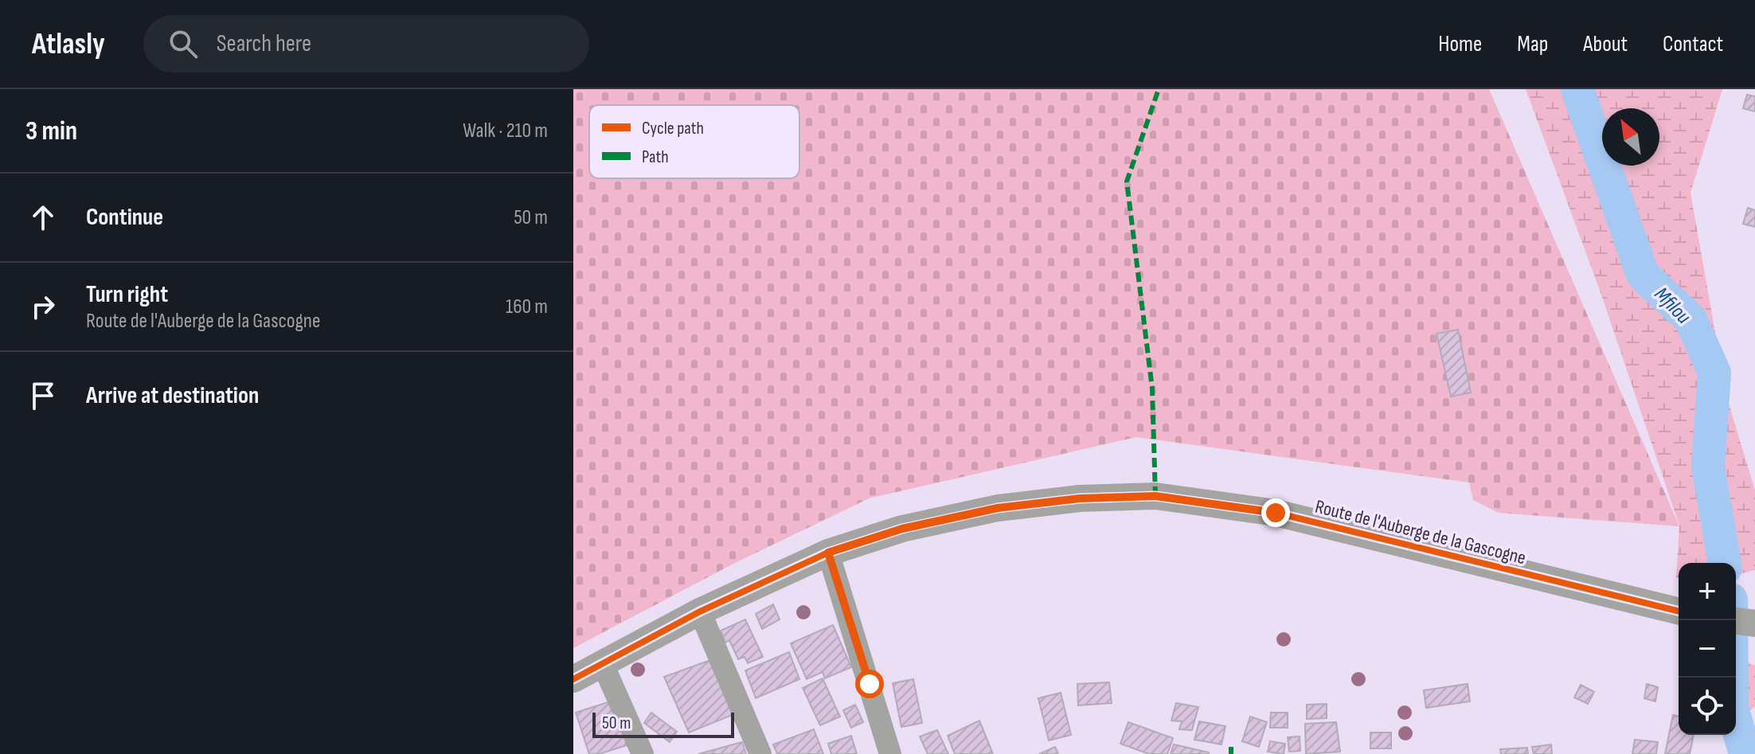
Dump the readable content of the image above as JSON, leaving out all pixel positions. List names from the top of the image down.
{
  "streets": {
    "street": ["Route de l'Auberge de la Gascogne"]
  },
  "water": ["Mfilou"],
  "legend": ["Cycle path", "Path"],
  "scale_bar": "50 m",
  "north": "top left",
  "page": {
    "header": "Atlasly",
    "search": "Search here",
    "nav": [
      "Home",
      "Map",
      "About",
      "Contact"
    ],
    "heading": ["3 min", "Walk · 210 m"],
    "list": [
      ["Continue", "50 m"],
      ["Turn right", "Route de l'Auberge de la Gascogne", "160 m"],
      "Arrive at destination"
    ],
    "map_buttons": ["+", "−"],
    "scale": "50 m"
  }
}
